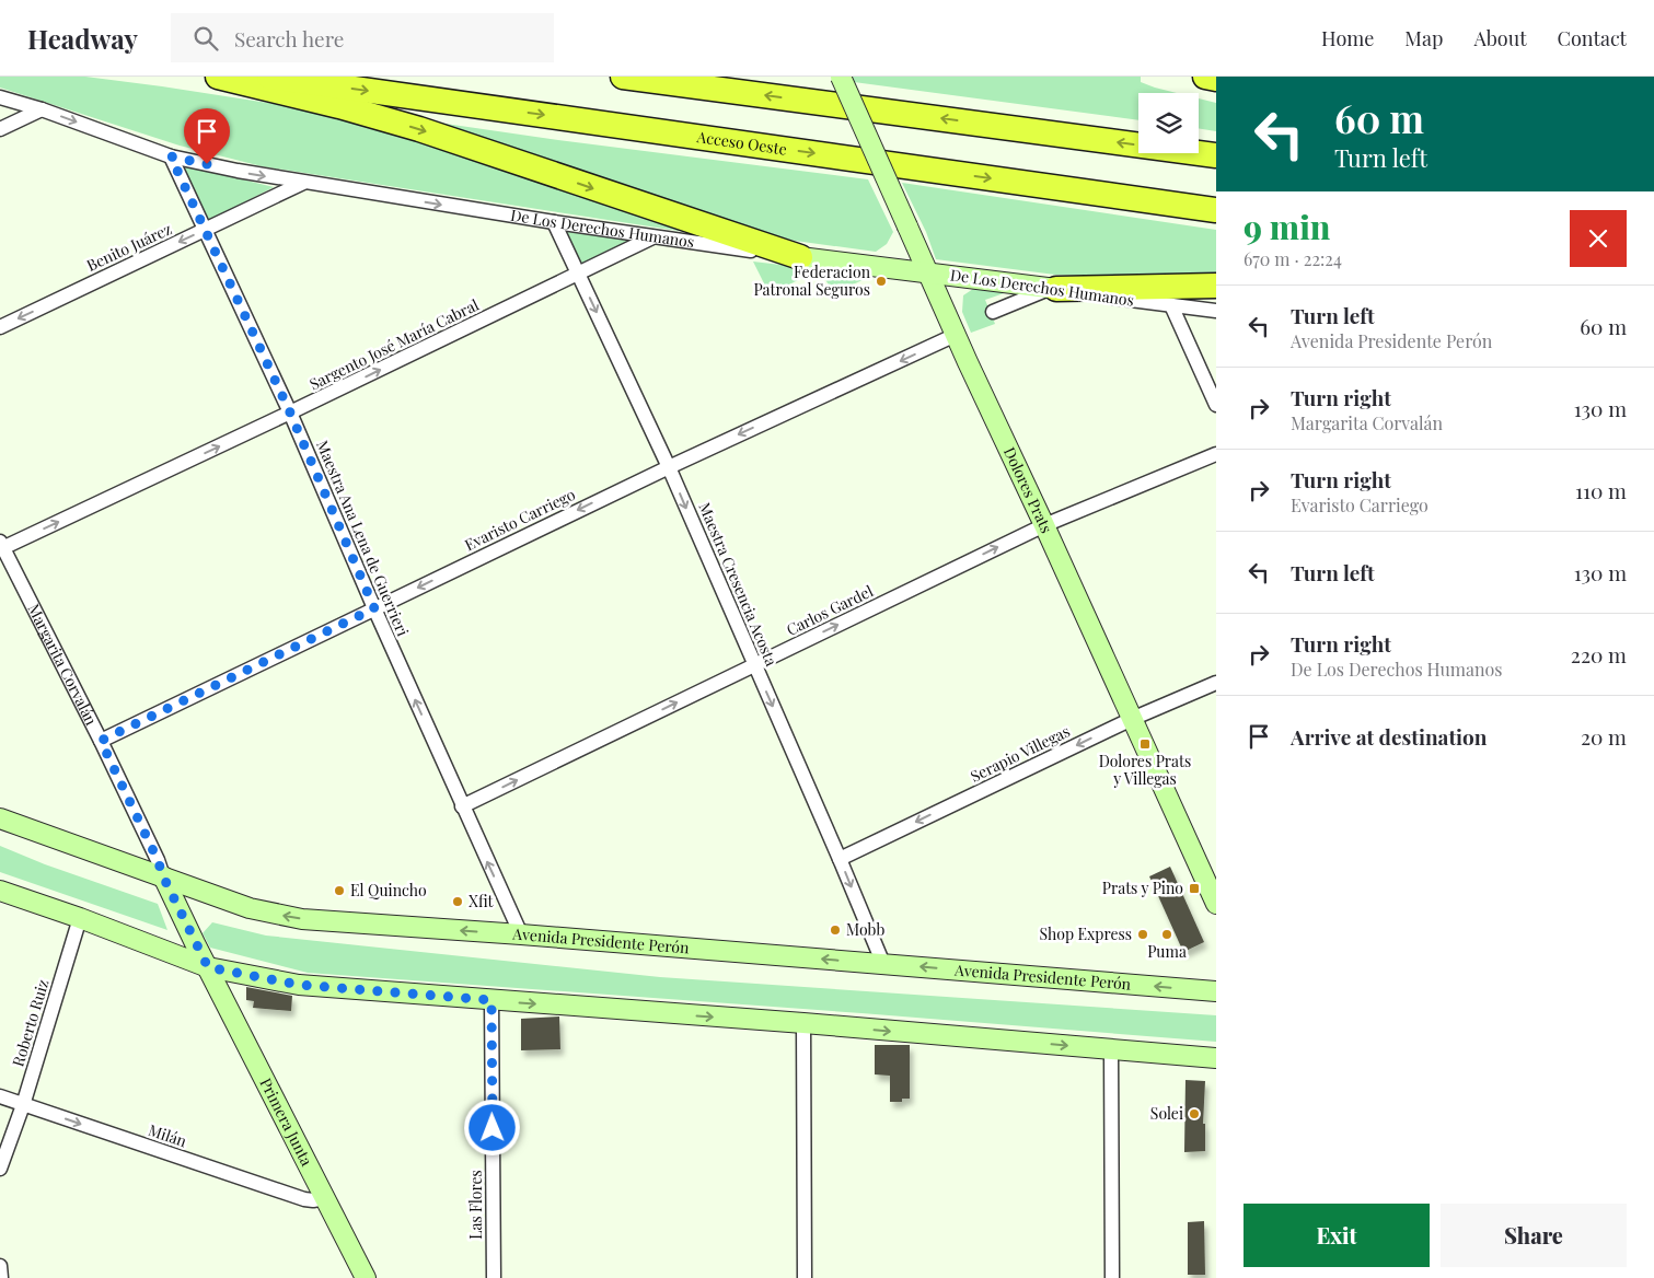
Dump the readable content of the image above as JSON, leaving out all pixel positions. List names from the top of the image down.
{
  "streets": {
    "highway": ["Acceso Oeste"],
    "main road": [
      "De Los Derechos Humanos",
      "Dolores Prats",
      "Margarita Corvalán",
      "Avenida Presidente Perón",
      "Primera Junta"
    ],
    "street": [
      "Benito Juárez",
      "Sargento José María Cabral",
      "Evaristo Carriego",
      "Maestra Ana Lena de Guerrieri",
      "Maestra Cresencia Acosta",
      "Carlos Gardel",
      "Serapio Villegas",
      "Roberto Ruiz",
      "Milán",
      "Las Flores"
    ]
  },
  "crossings": [
    ["De Los Derechos Humanos", "Benito Juárez"],
    ["De Los Derechos Humanos", "Sargento José María Cabral"],
    ["De Los Derechos Humanos", "Dolores Prats"],
    ["De Los Derechos Humanos", "Maestra Ana Lena de Guerrieri"],
    ["De Los Derechos Humanos", "Maestra Cresencia Acosta"],
    ["Benito Juárez", "Maestra Ana Lena de Guerrieri"],
    ["Sargento José María Cabral", "Maestra Ana Lena de Guerrieri"],
    ["Sargento José María Cabral", "Maestra Cresencia Acosta"],
    ["Sargento José María Cabral", "Margarita Corvalán"],
    ["Dolores Prats", "Evaristo Carriego"],
    ["Dolores Prats", "Carlos Gardel"],
    ["Dolores Prats", "Serapio Villegas"],
    ["Evaristo Carriego", "Maestra Ana Lena de Guerrieri"],
    ["Evaristo Carriego", "Maestra Cresencia Acosta"],
    ["Evaristo Carriego", "Margarita Corvalán"],
    ["Maestra Ana Lena de Guerrieri", "Carlos Gardel"],
    ["Maestra Ana Lena de Guerrieri", "Avenida Presidente Perón"],
    ["Maestra Cresencia Acosta", "Carlos Gardel"],
    ["Maestra Cresencia Acosta", "Serapio Villegas"],
    ["Maestra Cresencia Acosta", "Avenida Presidente Perón"],
    ["Margarita Corvalán", "Avenida Presidente Perón"],
    ["Margarita Corvalán", "Primera Junta"],
    ["Roberto Ruiz", "Milán"],
    ["Primera Junta", "Milán"]
  ],
  "one_way": [
    "De Los Derechos Humanos",
    "Benito Juárez",
    "Sargento José María Cabral",
    "Evaristo Carriego",
    "Maestra Ana Lena de Guerrieri",
    "Maestra Cresencia Acosta",
    "Carlos Gardel",
    "Serapio Villegas",
    "Milán"
  ],
  "places": {
    "other": [
      "Federacion Patronal Seguros",
      "El Quincho",
      "Xfit",
      "Mobb",
      "Shop Express",
      "Puma",
      "Solei"
    ],
    "transit": ["Dolores Prats y Villegas", "Prats y Pino"]
  },
  "page": {
    "header": "Headway",
    "search": "Search here",
    "nav": [
      "Home",
      "Map",
      "About",
      "Contact"
    ],
    "turn": ["60 m", "Turn left"],
    "heading": ["9 min", "670 m · 22:24"],
    "list": [
      {
        "name": "Turn left",
        "note": "Avenida Presidente Perón",
        "value": "60 m"
      },
      {
        "name": "Turn right",
        "note": "Margarita Corvalán",
        "value": "130 m"
      },
      {
        "name": "Turn right",
        "note": "Evaristo Carriego",
        "value": "110 m"
      },
      {
        "name": "Turn left",
        "value": "130 m"
      },
      {
        "name": "Turn right",
        "note": "De Los Derechos Humanos",
        "value": "220 m"
      },
      {
        "name": "Arrive at destination",
        "value": "20 m"
      }
    ],
    "buttons": ["Exit", "Share"]
  }
}
